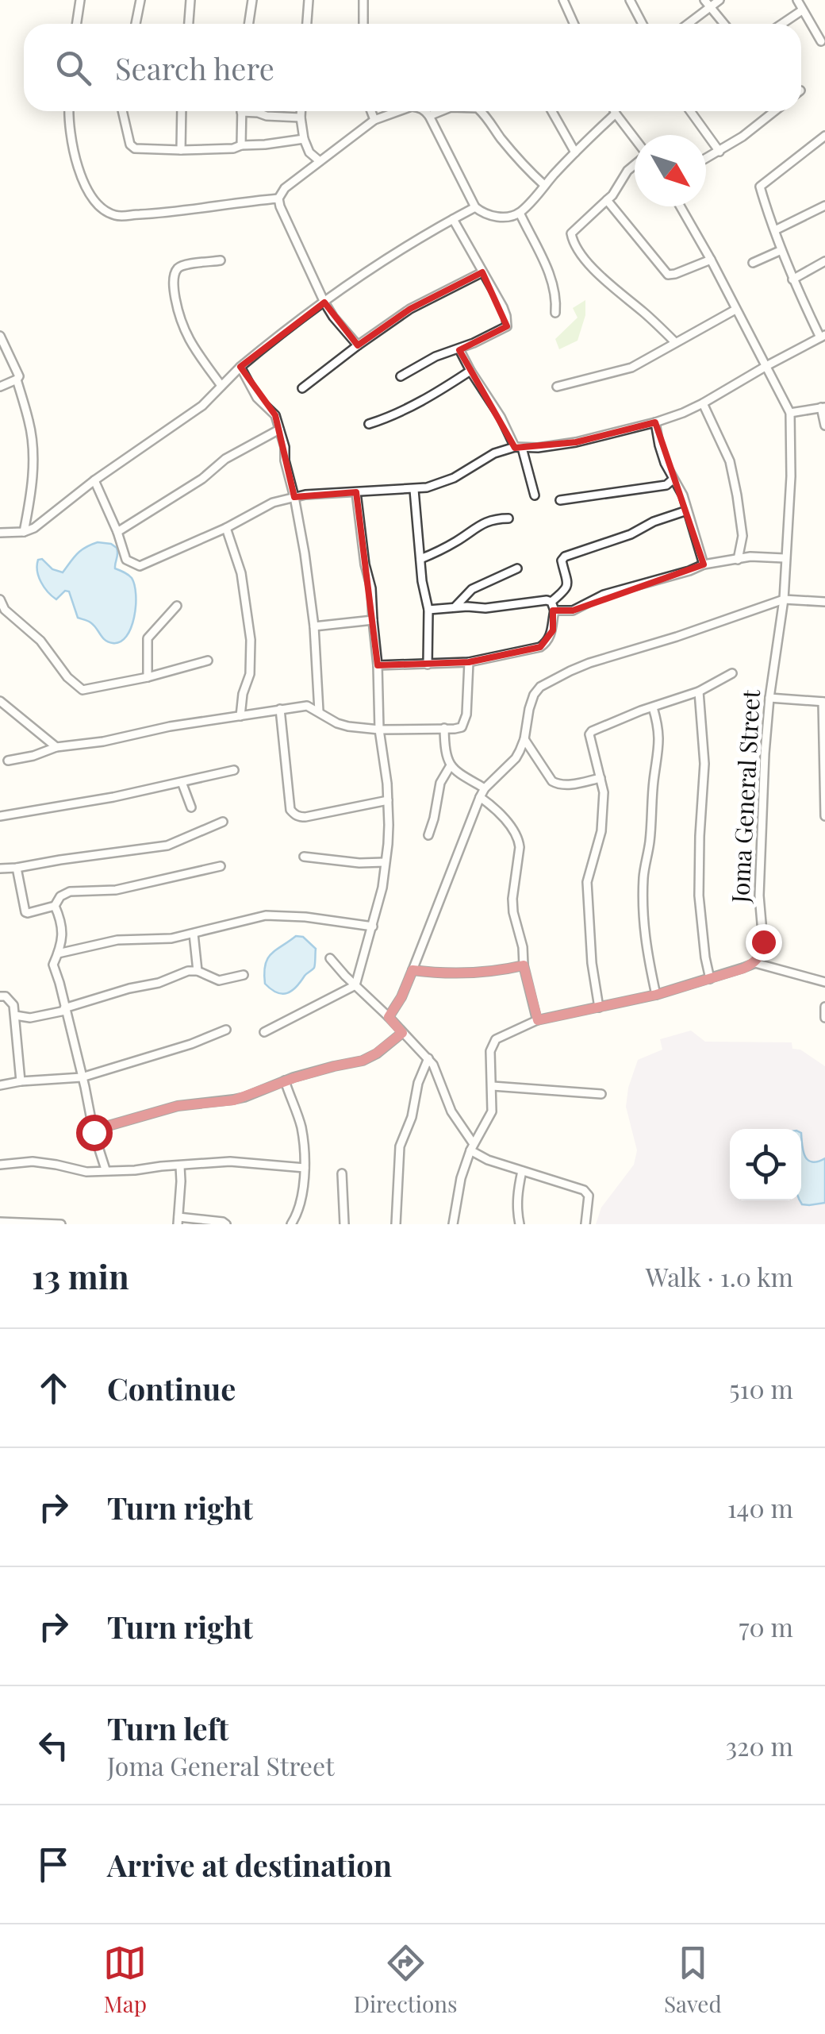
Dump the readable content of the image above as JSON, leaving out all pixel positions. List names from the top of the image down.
{
  "streets": {
    "street": ["Joma General Street"]
  },
  "north": "bottom right",
  "page": {
    "search": "Search here",
    "heading": ["13 min", "Walk · 1.0 km"],
    "list": [
      ["Continue", "510 m"],
      ["Turn right", "140 m"],
      ["Turn right", "70 m"],
      ["Turn left", "Joma General Street", "320 m"],
      "Arrive at destination"
    ],
    "nav": ["Map", "Directions", "Saved"]
  }
}
